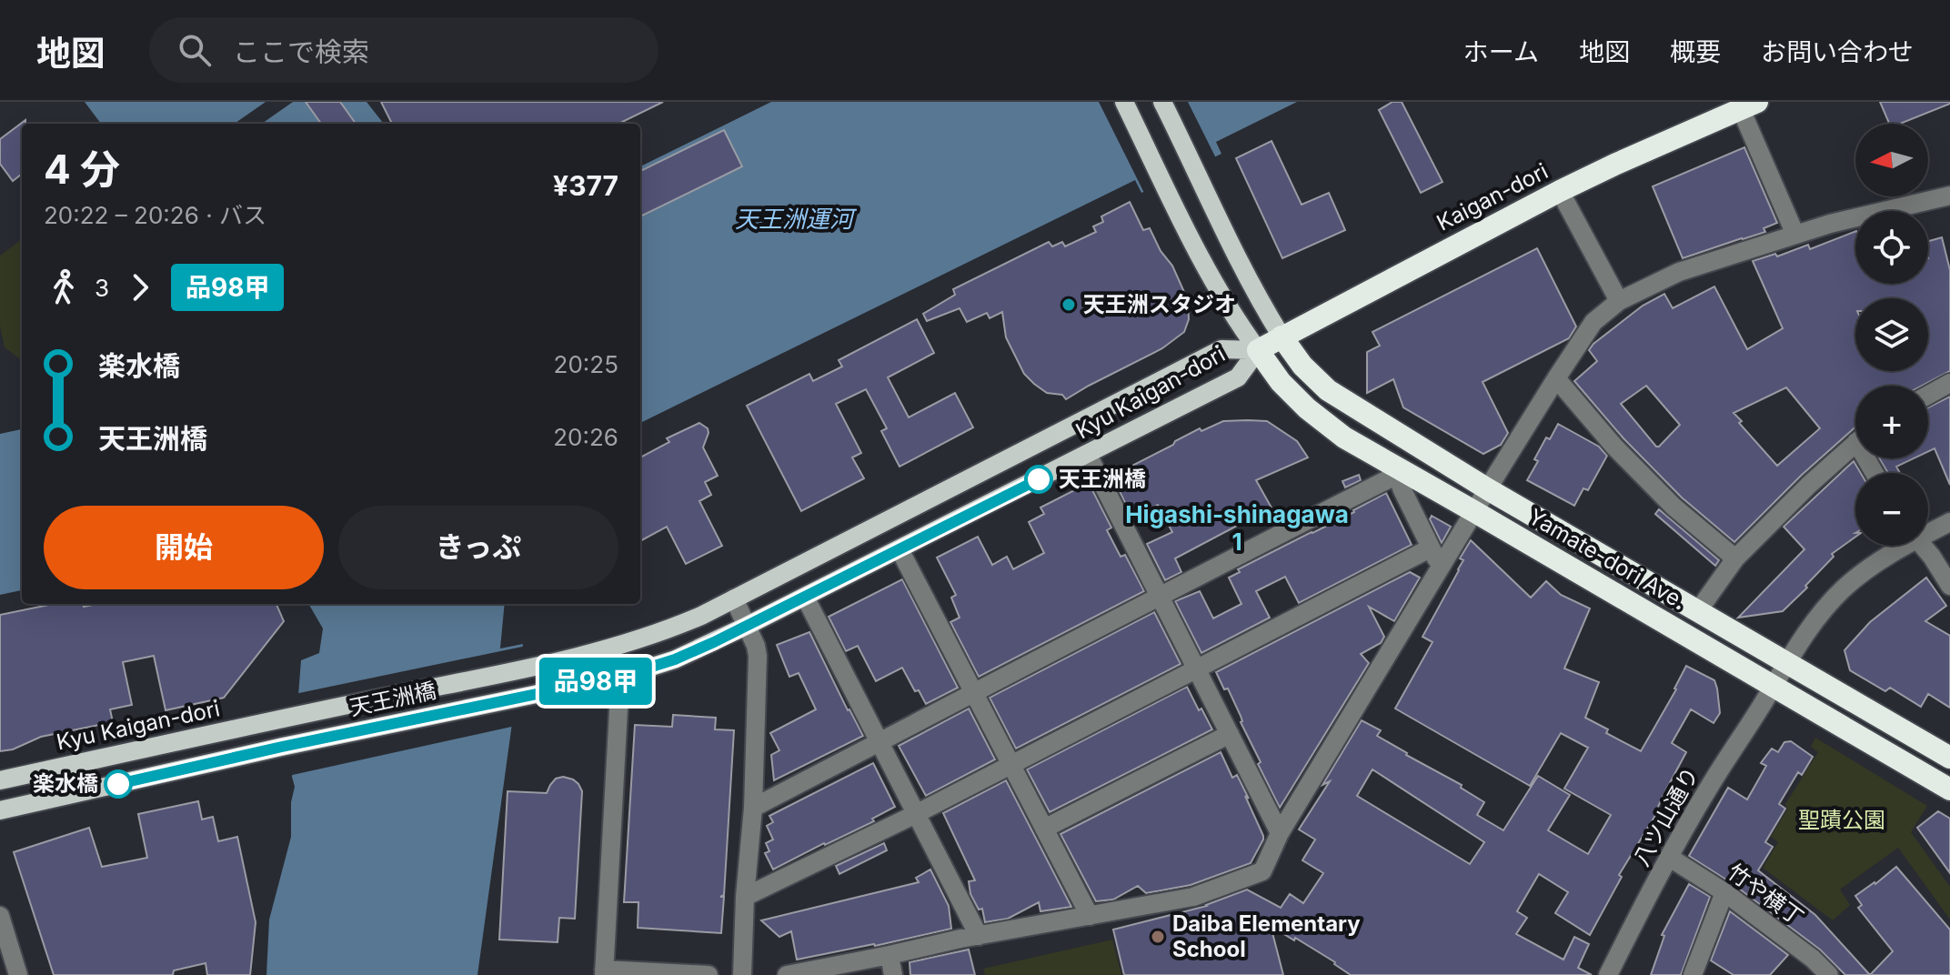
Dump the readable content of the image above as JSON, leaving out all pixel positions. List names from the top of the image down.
{
  "streets": {
    "highway": ["Kaigan-dori", "Yamate-dori Ave."],
    "main road": ["Kyu Kaigan-dori", "天王洲橋"],
    "street": ["八ツ山通り", "竹や横丁"]
  },
  "crossings": [
    ["Kaigan-dori", "Kyu Kaigan-dori"],
    ["Kaigan-dori", "Yamate-dori Ave."],
    ["Kyu Kaigan-dori", "Yamate-dori Ave."],
    ["Kyu Kaigan-dori", "天王洲橋"],
    ["Yamate-dori Ave.", "八ツ山通り"],
    ["八ツ山通り", "竹や横丁"]
  ],
  "districts": ["Higashi-shinagawa 1"],
  "water": ["天王洲運河"],
  "parks": ["聖蹟公園"],
  "places": [
    "天王洲スタジオ",
    "天王洲橋",
    "楽水橋",
    "Daiba Elementary School"
  ],
  "lines": ["bus line 品98甲"],
  "north": "left",
  "page": {
    "header": "地図",
    "search": "ここで検索",
    "nav": [
      "ホーム",
      "地図",
      "概要",
      "お問い合わせ"
    ],
    "on_map": "品98甲",
    "map_buttons": ["+", "−"],
    "heading": ["4 分", "20:22 – 20:26 · バス", "¥377"],
    "legs": ["3", "品98甲"],
    "list": [
      {
        "name": "楽水橋",
        "value": "20:25"
      },
      {
        "name": "天王洲橋",
        "value": "20:26"
      }
    ],
    "buttons": ["開始", "きっぷ"]
  }
}
